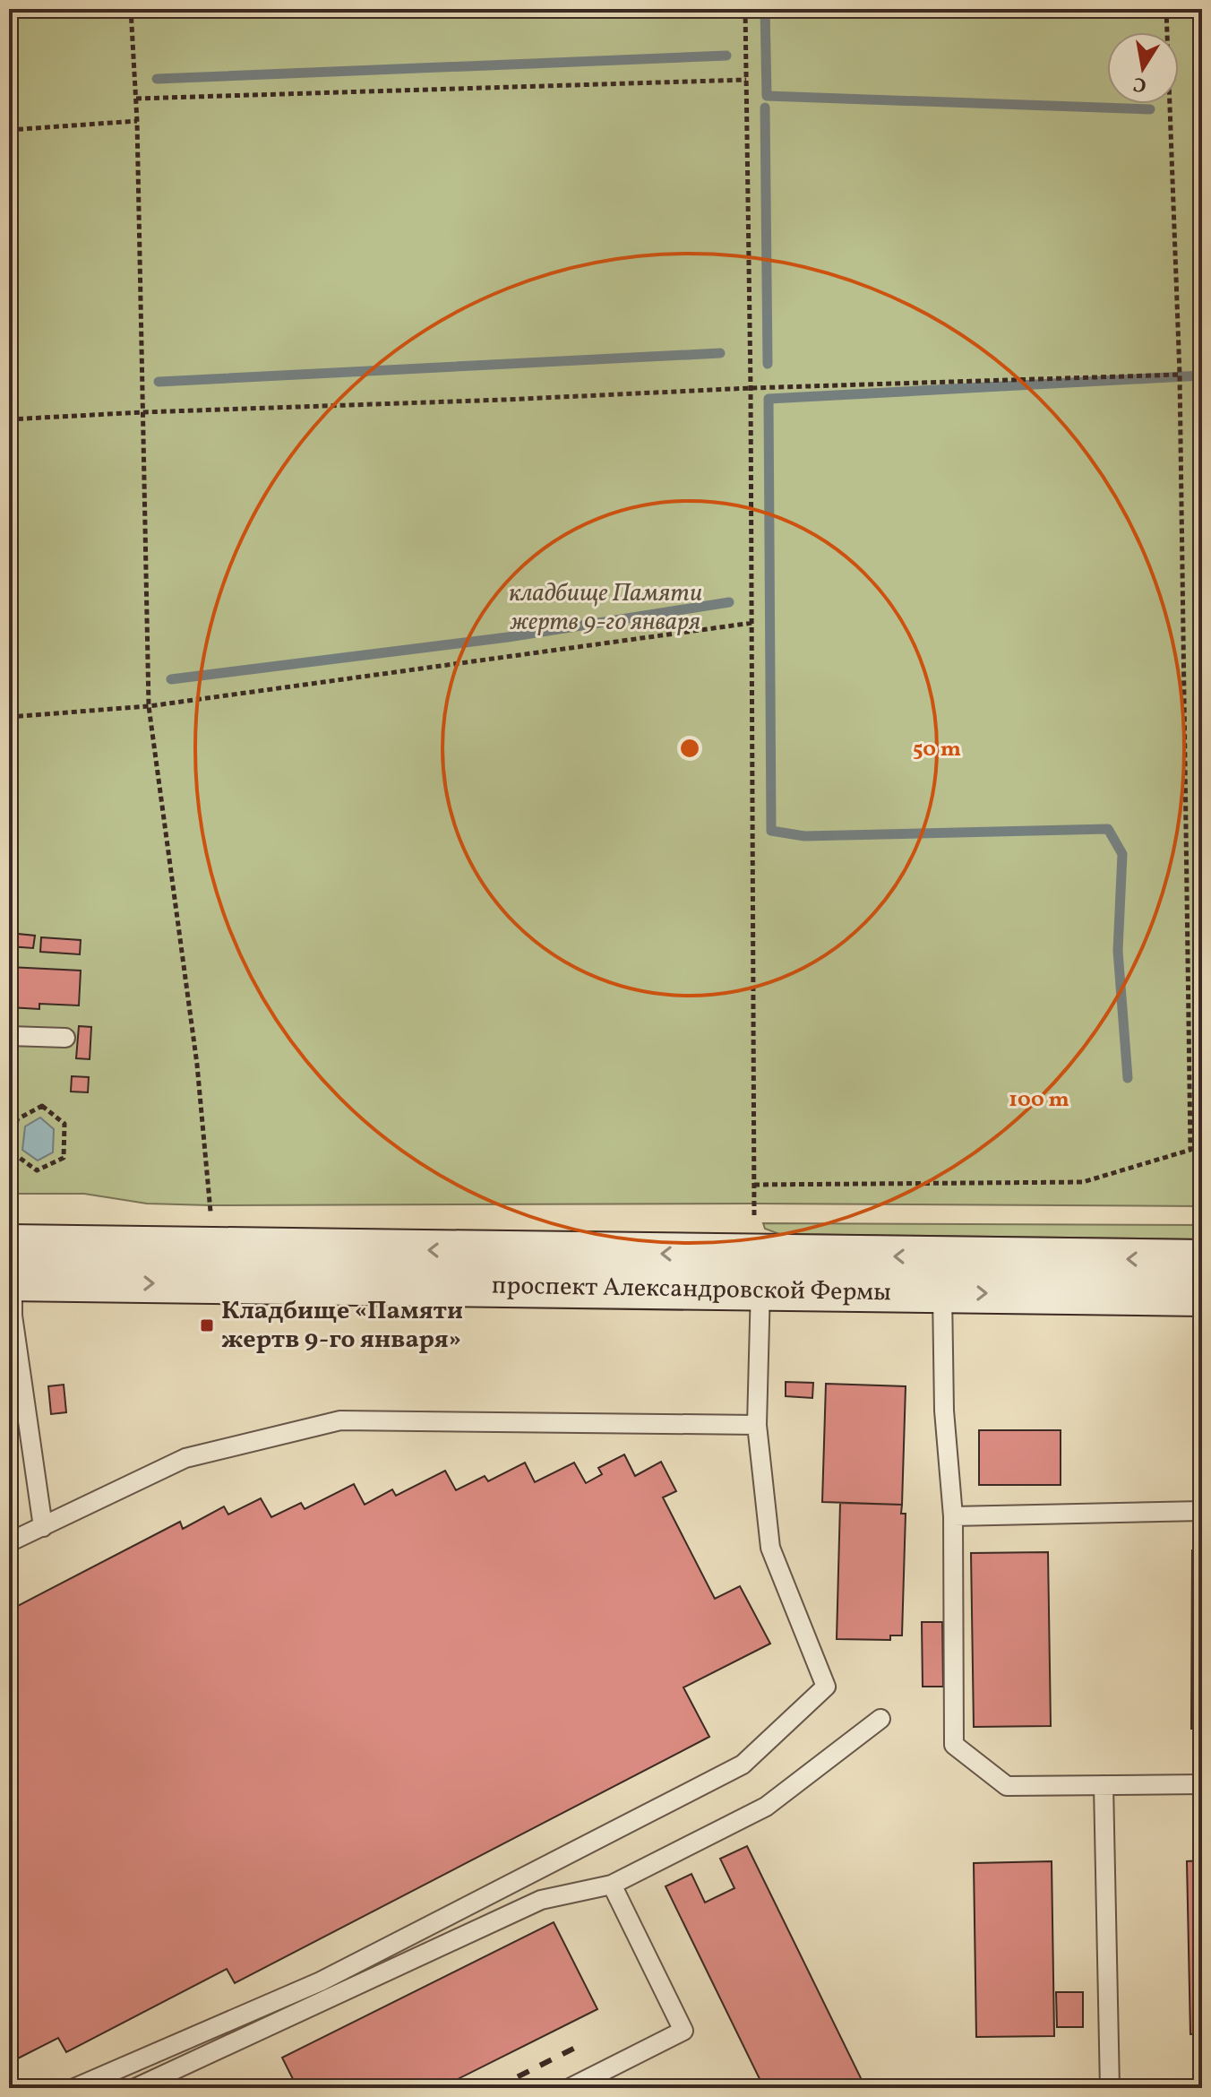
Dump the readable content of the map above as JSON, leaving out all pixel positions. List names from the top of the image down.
{
  "streets": {
    "main road": ["проспект Александровской Фермы"]
  },
  "parks": ["кладбище Памяти жертв 9-го января"],
  "places": {
    "transit": ["Кладбище «Памяти жертв 9-го января»"]
  },
  "north": "bottom",
  "rings": ["50 m", "100 m"]
}
